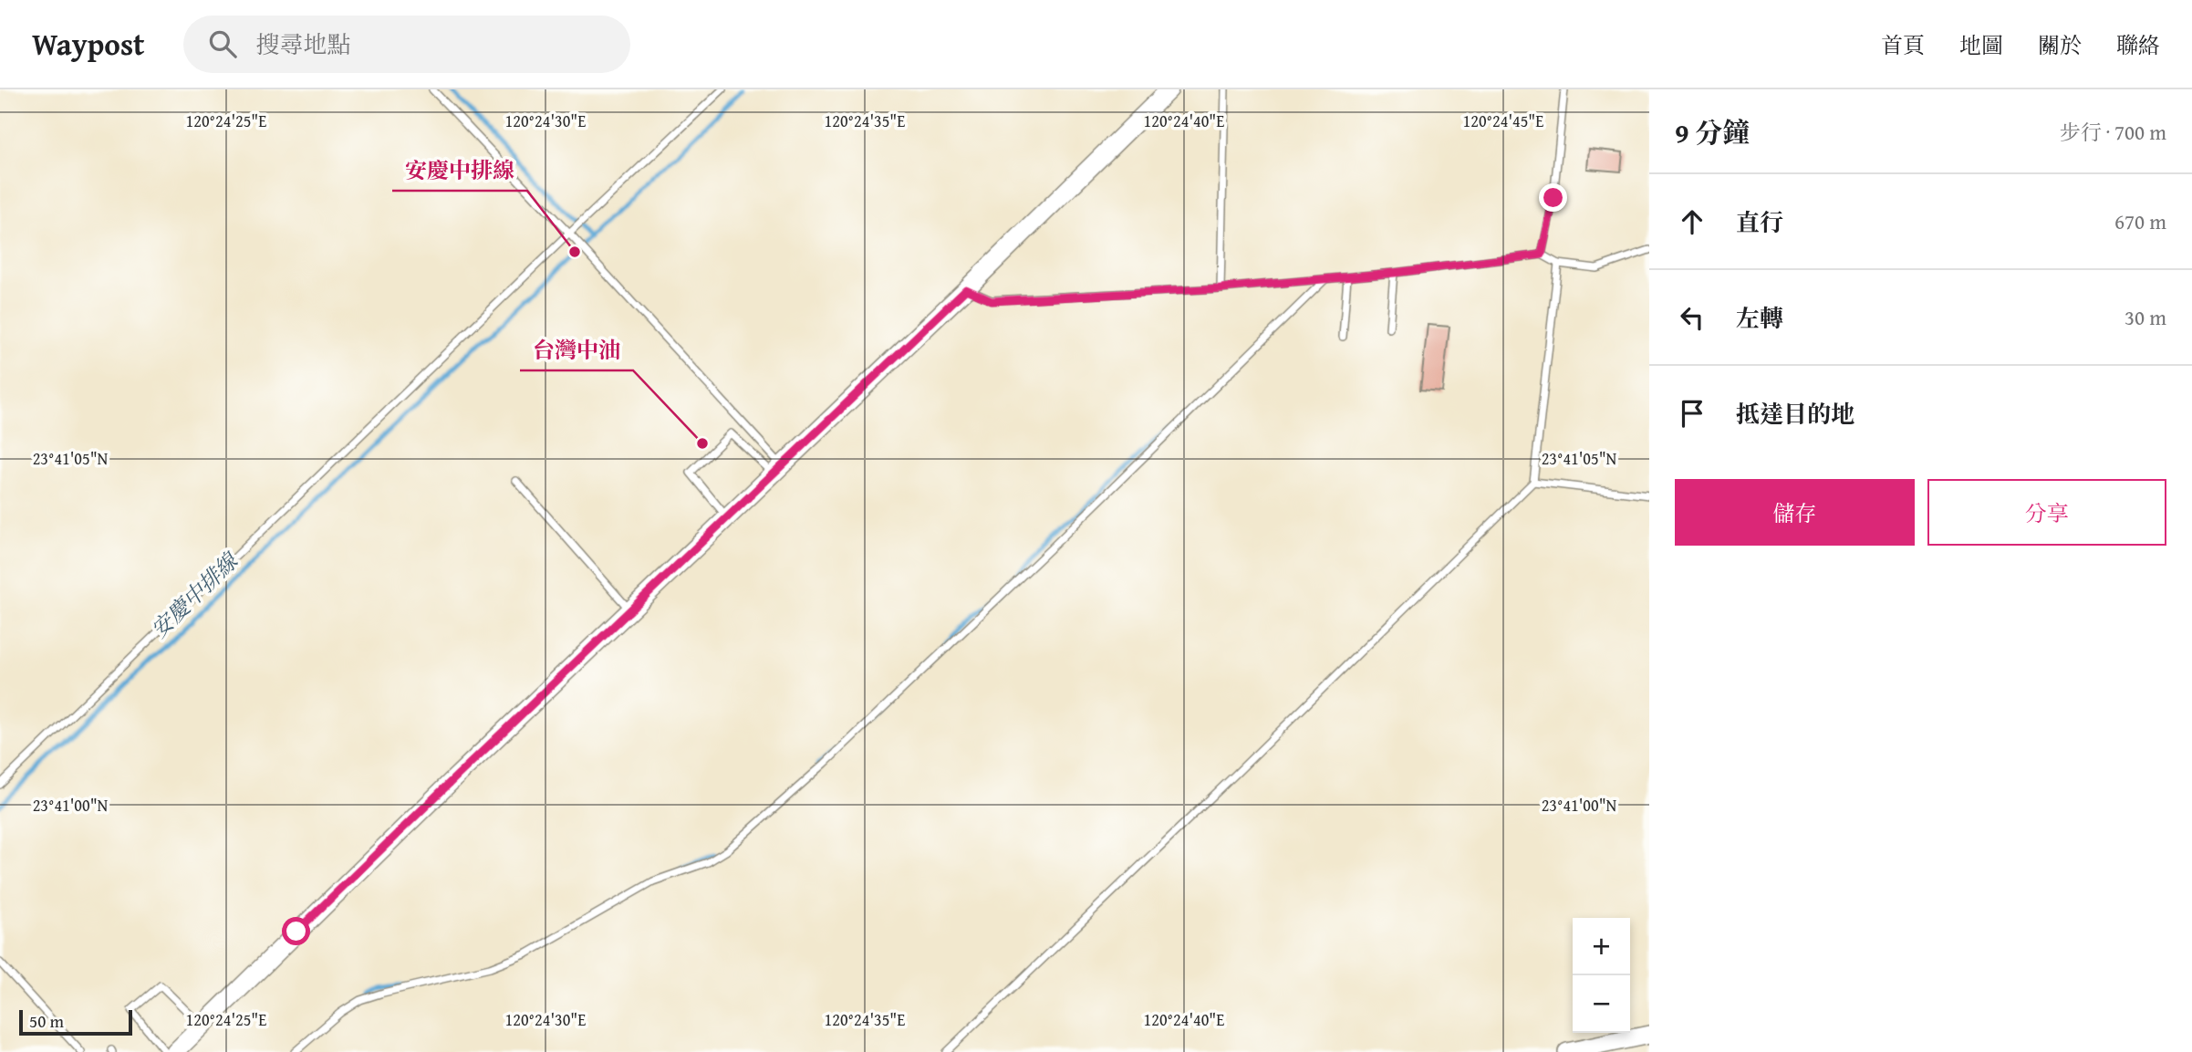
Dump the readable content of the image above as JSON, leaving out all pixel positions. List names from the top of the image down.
{
  "water": ["安慶中排線"],
  "places": ["安慶中排線", "台灣中油"],
  "scale_bar": "50 m",
  "page": {
    "header": "Waypost",
    "search": "搜尋地點",
    "nav": [
      "首頁",
      "地圖",
      "關於",
      "聯絡"
    ],
    "heading": ["9 分鐘", "步行 · 700 m"],
    "list": [
      ["直行", "670 m"],
      ["左轉", "30 m"],
      "抵達目的地"
    ],
    "buttons": ["儲存", "分享"],
    "map_buttons": ["+", "−"],
    "scale": "50 m"
  },
  "coordinates": [
    "120°24'25\"E",
    "120°24'30\"E",
    "120°24'35\"E",
    "120°24'40\"E",
    "120°24'45\"E",
    "23°41'05\"N",
    "23°41'00\"N"
  ]
}
